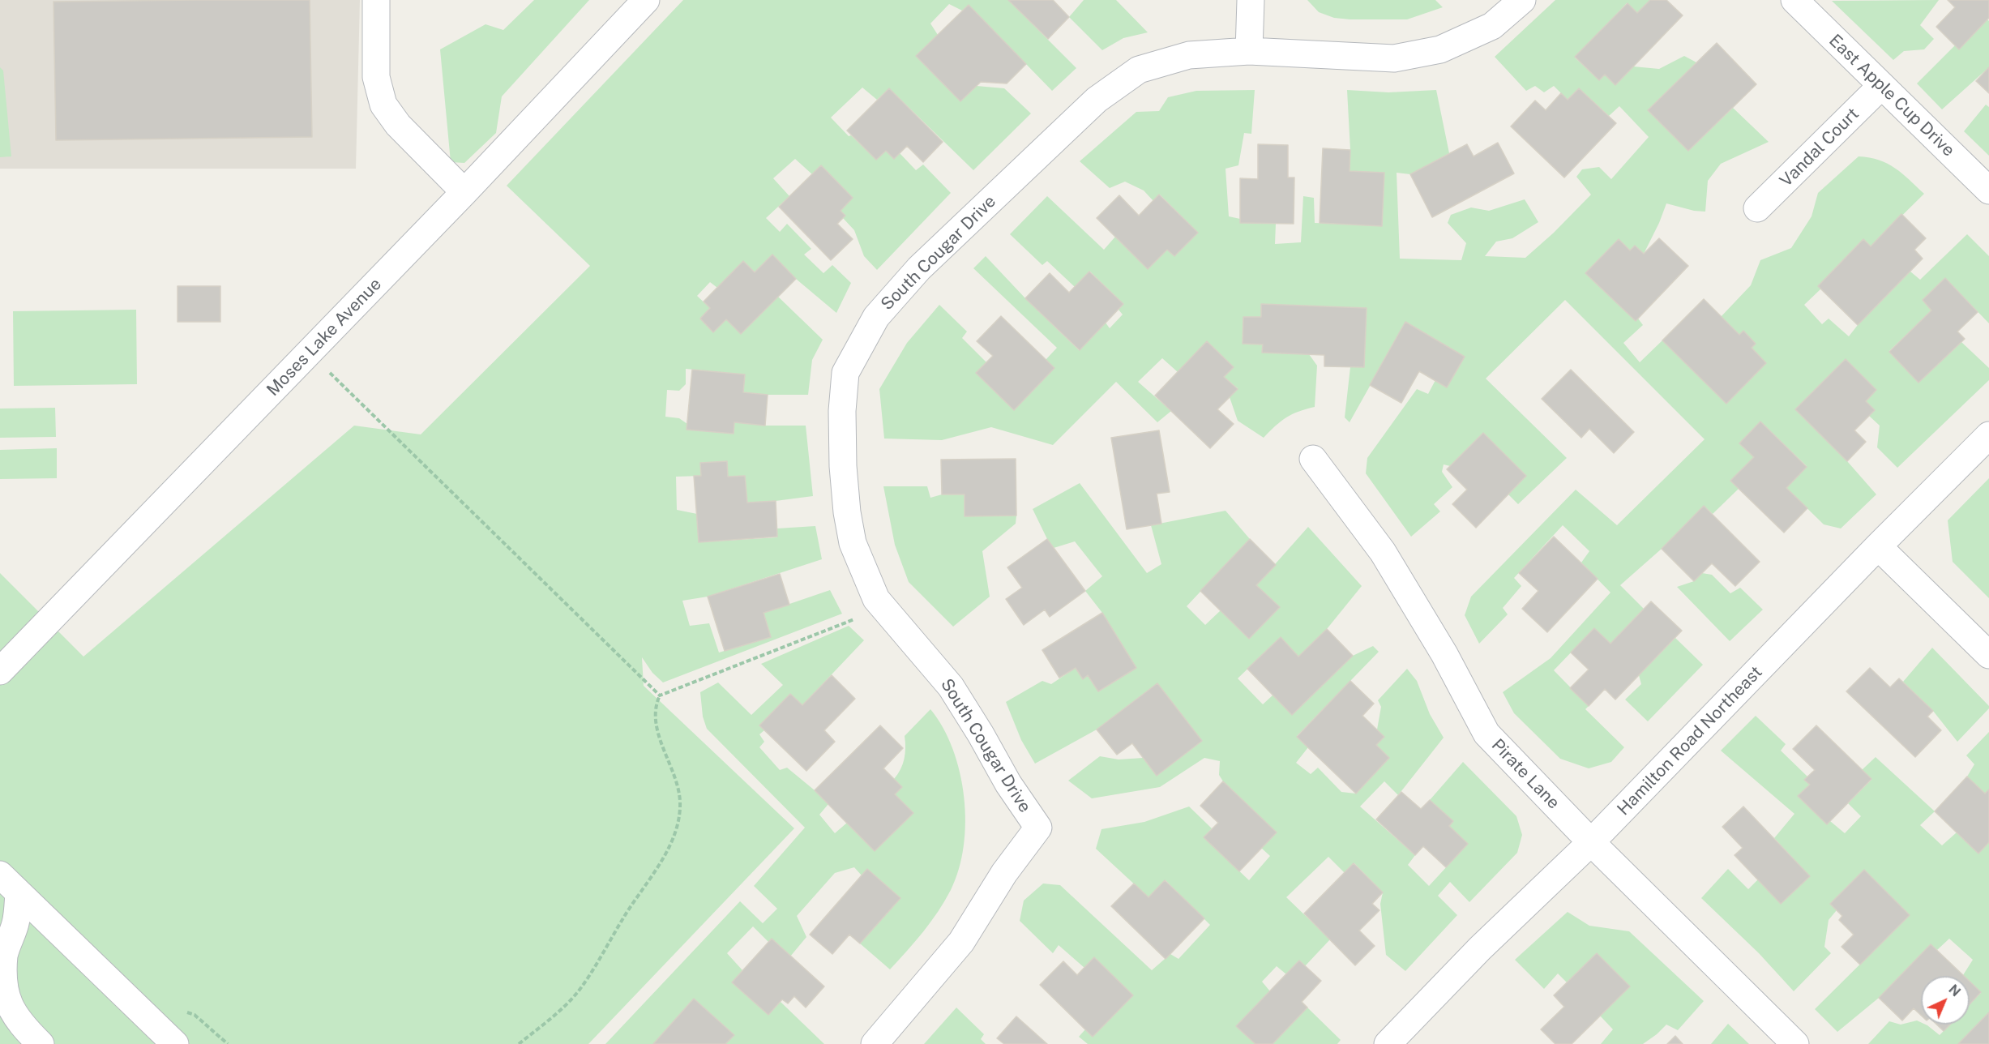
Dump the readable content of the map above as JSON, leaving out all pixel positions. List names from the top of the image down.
{
  "streets": {
    "street": [
      "East Apple Cup Drive",
      "Vandal Court",
      "South Cougar Drive",
      "Moses Lake Avenue",
      "Hamilton Road Northeast",
      "Pirate Lane"
    ]
  },
  "crossings": [
    ["East Apple Cup Drive", "Vandal Court"],
    ["Hamilton Road Northeast", "Pirate Lane"]
  ],
  "north": "top right"
}
